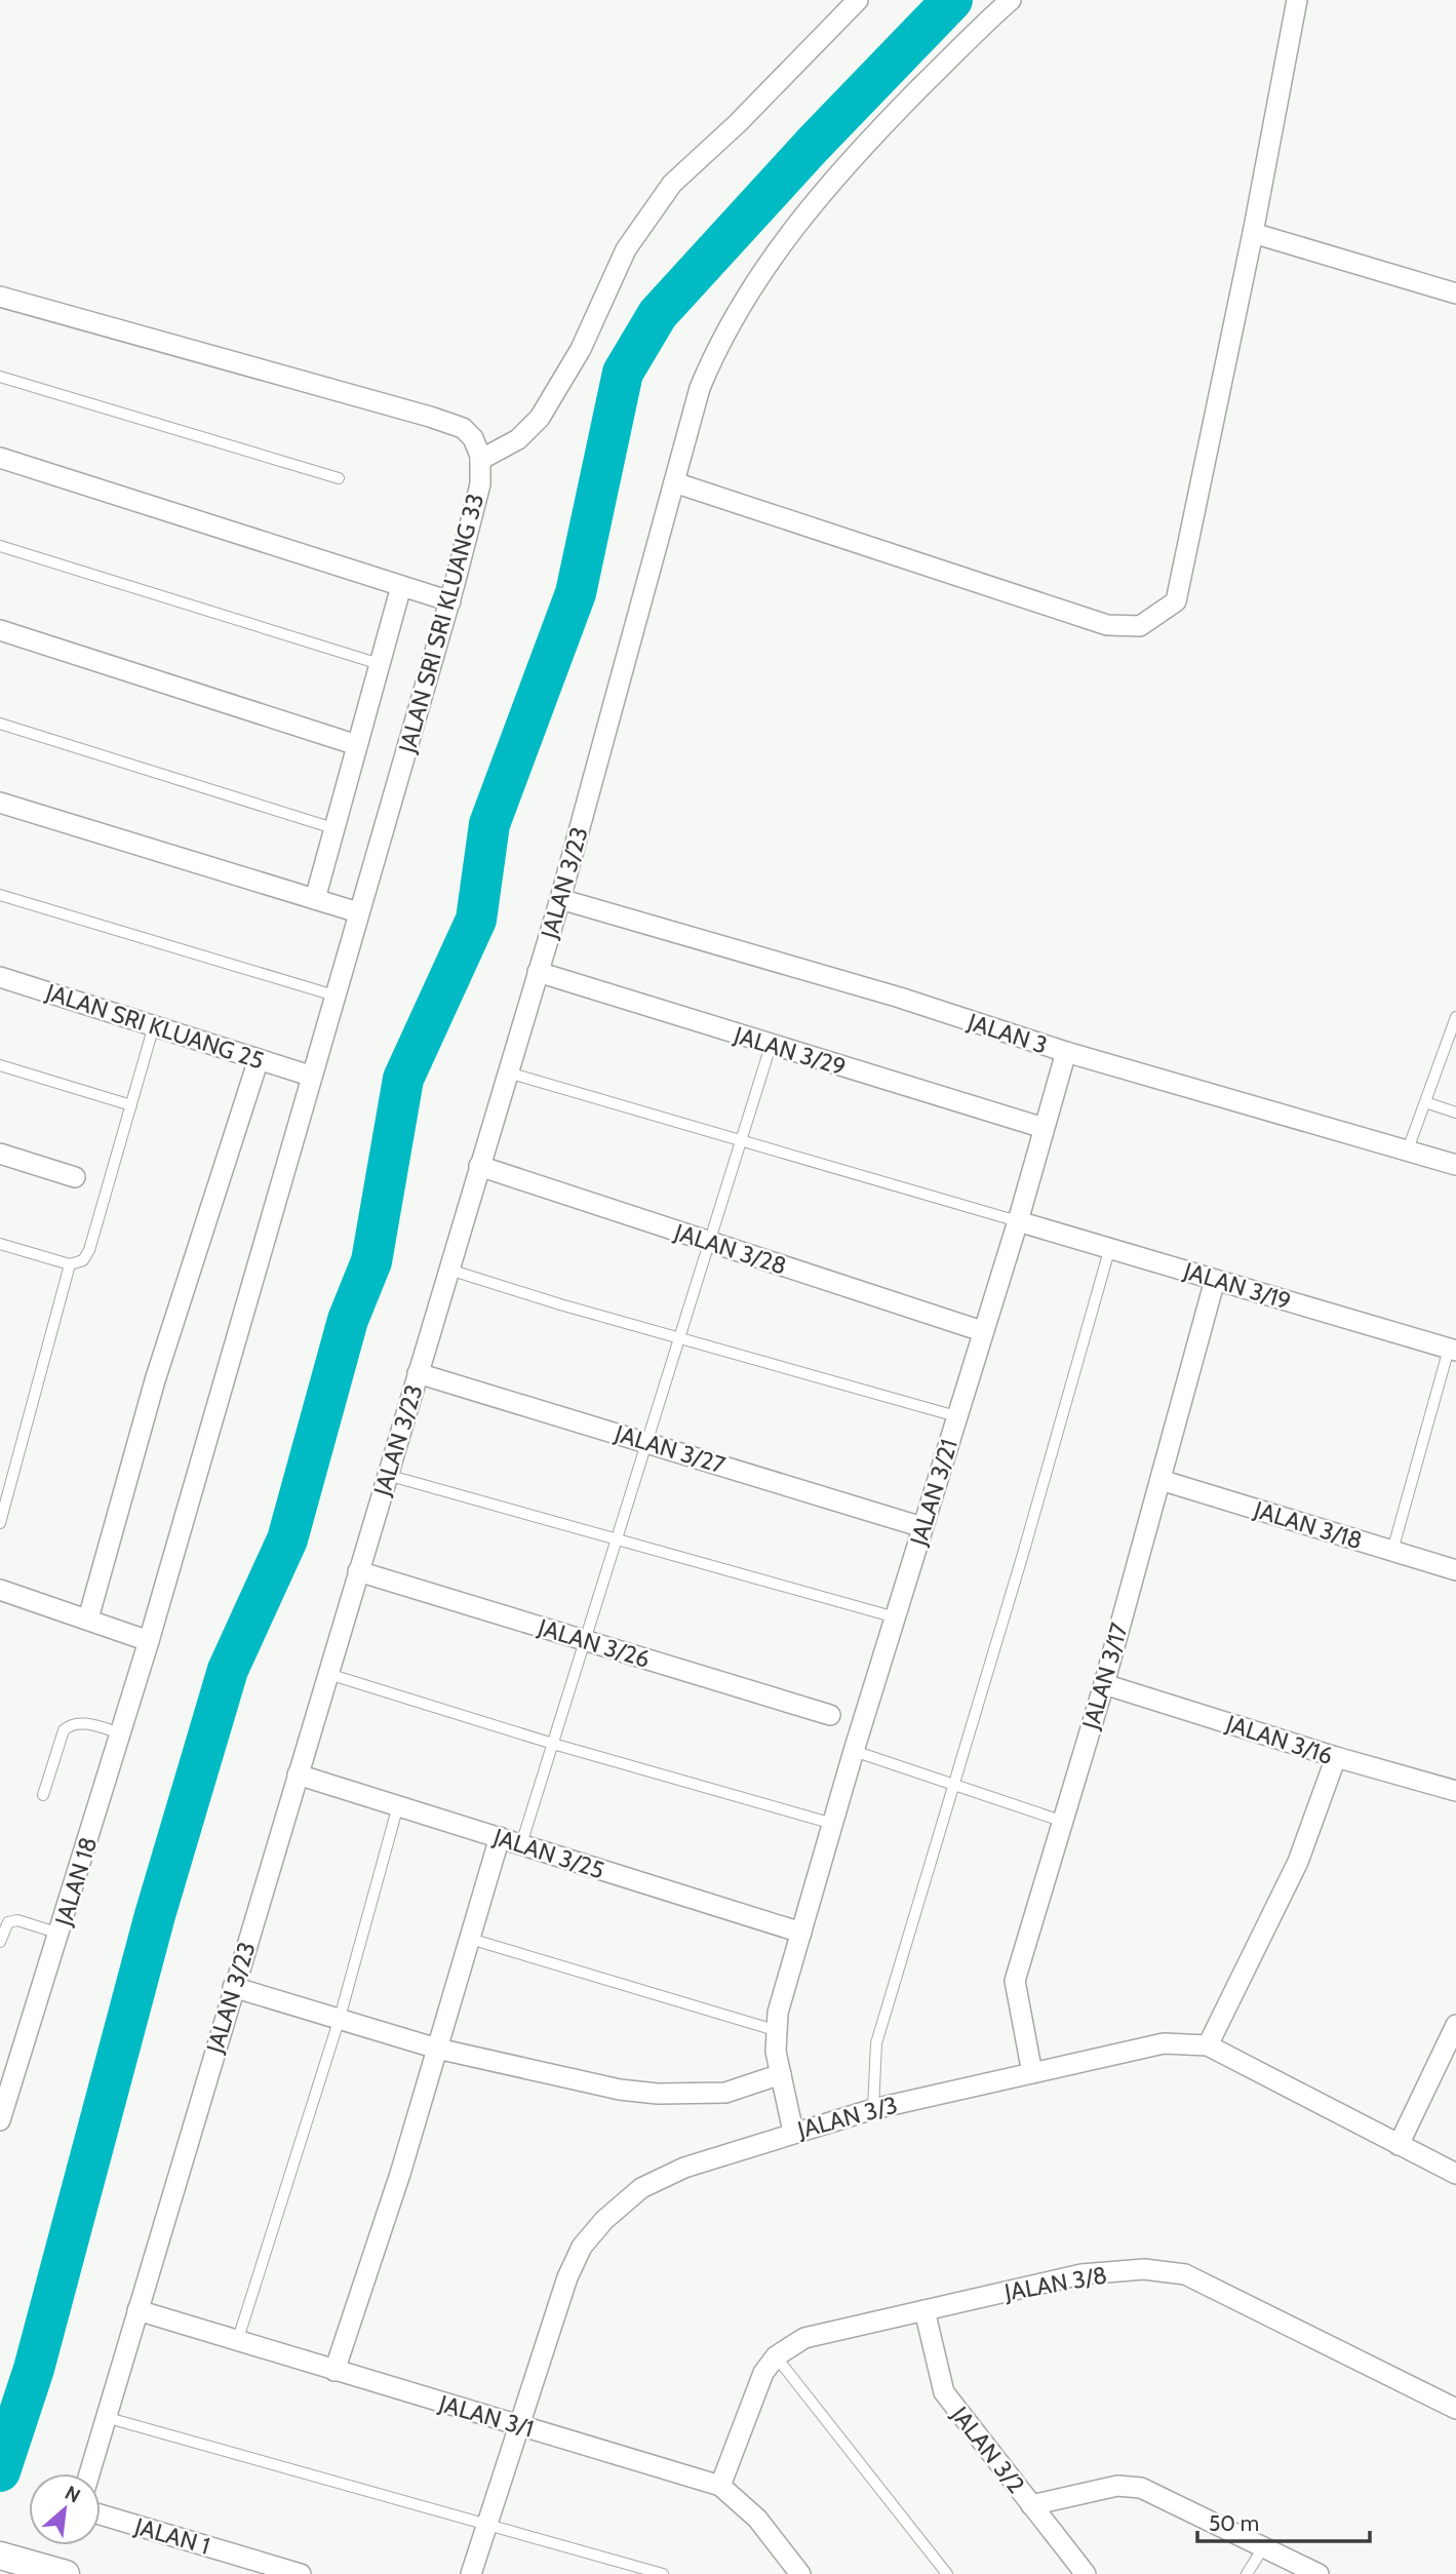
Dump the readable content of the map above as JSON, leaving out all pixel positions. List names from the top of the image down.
{
  "streets": {
    "street": [
      "JALAN SRI SRI KLUANG 33",
      "JALAN 3/23",
      "JALAN SRI KLUANG 25",
      "JALAN 3",
      "JALAN 3/29",
      "JALAN 3/28",
      "JALAN 3/19",
      "JALAN 3/27",
      "JALAN 3/21",
      "JALAN 3/18",
      "JALAN 3/26",
      "JALAN 3/17",
      "JALAN 3/16",
      "JALAN 3/25",
      "JALAN 18",
      "JALAN 3/3",
      "JALAN 3/8",
      "JALAN 3/1",
      "JALAN 3/2",
      "JALAN 1"
    ]
  },
  "crossings": [
    ["JALAN SRI SRI KLUANG 33", "JALAN SRI KLUANG 25"],
    ["JALAN SRI SRI KLUANG 33", "JALAN 18"],
    ["JALAN 3/23", "JALAN 3"],
    ["JALAN 3/23", "JALAN 3/29"],
    ["JALAN 3/23", "JALAN 3/28"],
    ["JALAN 3/23", "JALAN 3/27"],
    ["JALAN 3/23", "JALAN 3/26"],
    ["JALAN 3/23", "JALAN 3/25"],
    ["JALAN 3/23", "JALAN 3/1"],
    ["JALAN 3", "JALAN 3/21"],
    ["JALAN 3/29", "JALAN 3/21"],
    ["JALAN 3/28", "JALAN 3/21"],
    ["JALAN 3/19", "JALAN 3/21"],
    ["JALAN 3/19", "JALAN 3/17"],
    ["JALAN 3/27", "JALAN 3/21"],
    ["JALAN 3/21", "JALAN 3/25"],
    ["JALAN 3/18", "JALAN 3/17"],
    ["JALAN 3/17", "JALAN 3/16"],
    ["JALAN 3/17", "JALAN 3/3"],
    ["JALAN 3/3", "JALAN 3/1"],
    ["JALAN 3/8", "JALAN 3/1"],
    ["JALAN 3/8", "JALAN 3/2"]
  ],
  "scale_bar": "50 m",
  "north": "top right"
}
